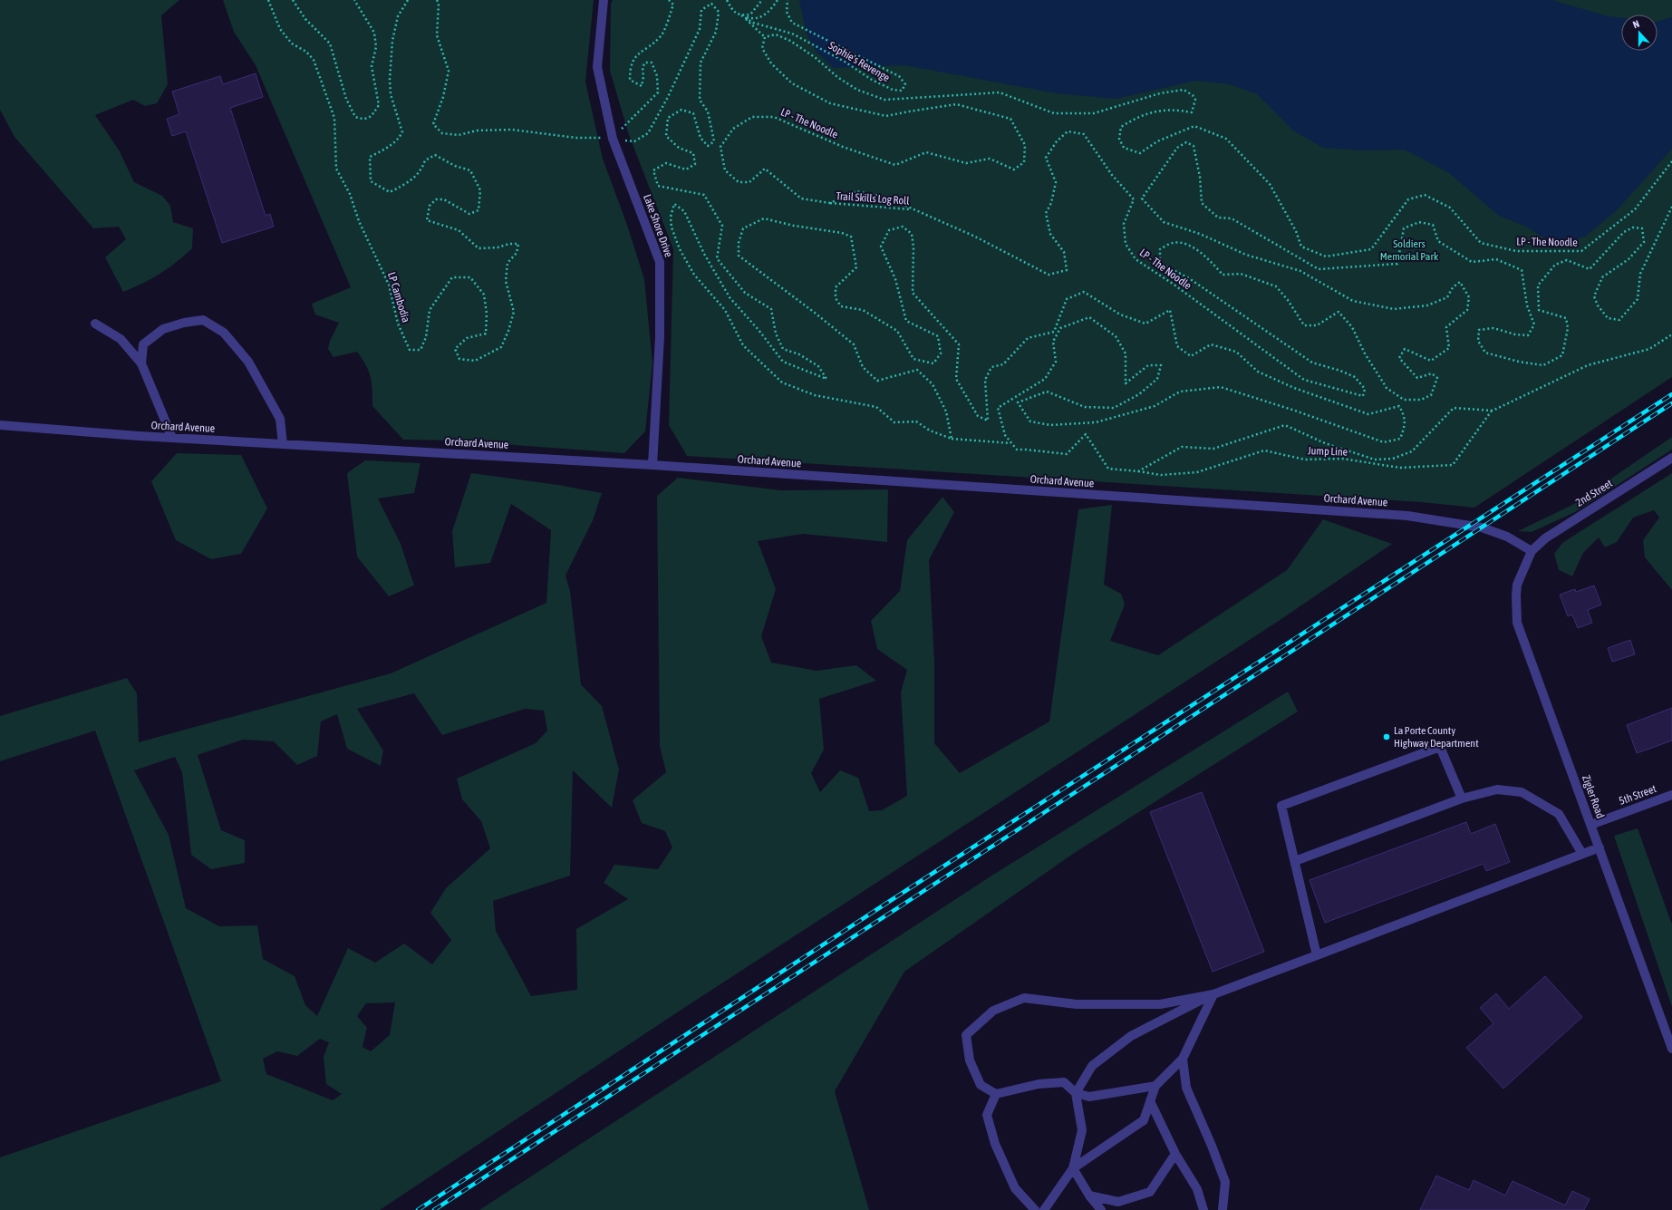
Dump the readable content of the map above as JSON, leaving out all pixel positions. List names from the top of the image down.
{
  "streets": {
    "street": [
      "Lake Shore Drive",
      "Orchard Avenue",
      "2nd Street",
      "5th Street",
      "Zigler Road"
    ],
    "path": [
      "Sophie's Revenge",
      "LP - The Noodle",
      "Trail Skills Log Roll",
      "LP Cambodia",
      "Jump Line"
    ]
  },
  "crossings": [
    ["LP - The Noodle", "Trail Skills Log Roll"],
    ["Lake Shore Drive", "Orchard Avenue"],
    ["Orchard Avenue", "2nd Street"],
    ["Orchard Avenue", "Zigler Road"],
    ["2nd Street", "Zigler Road"],
    ["5th Street", "Zigler Road"]
  ],
  "parks": ["Soldiers Memorial Park"],
  "places": ["La Porte County Highway Department"],
  "north": "top"
}
